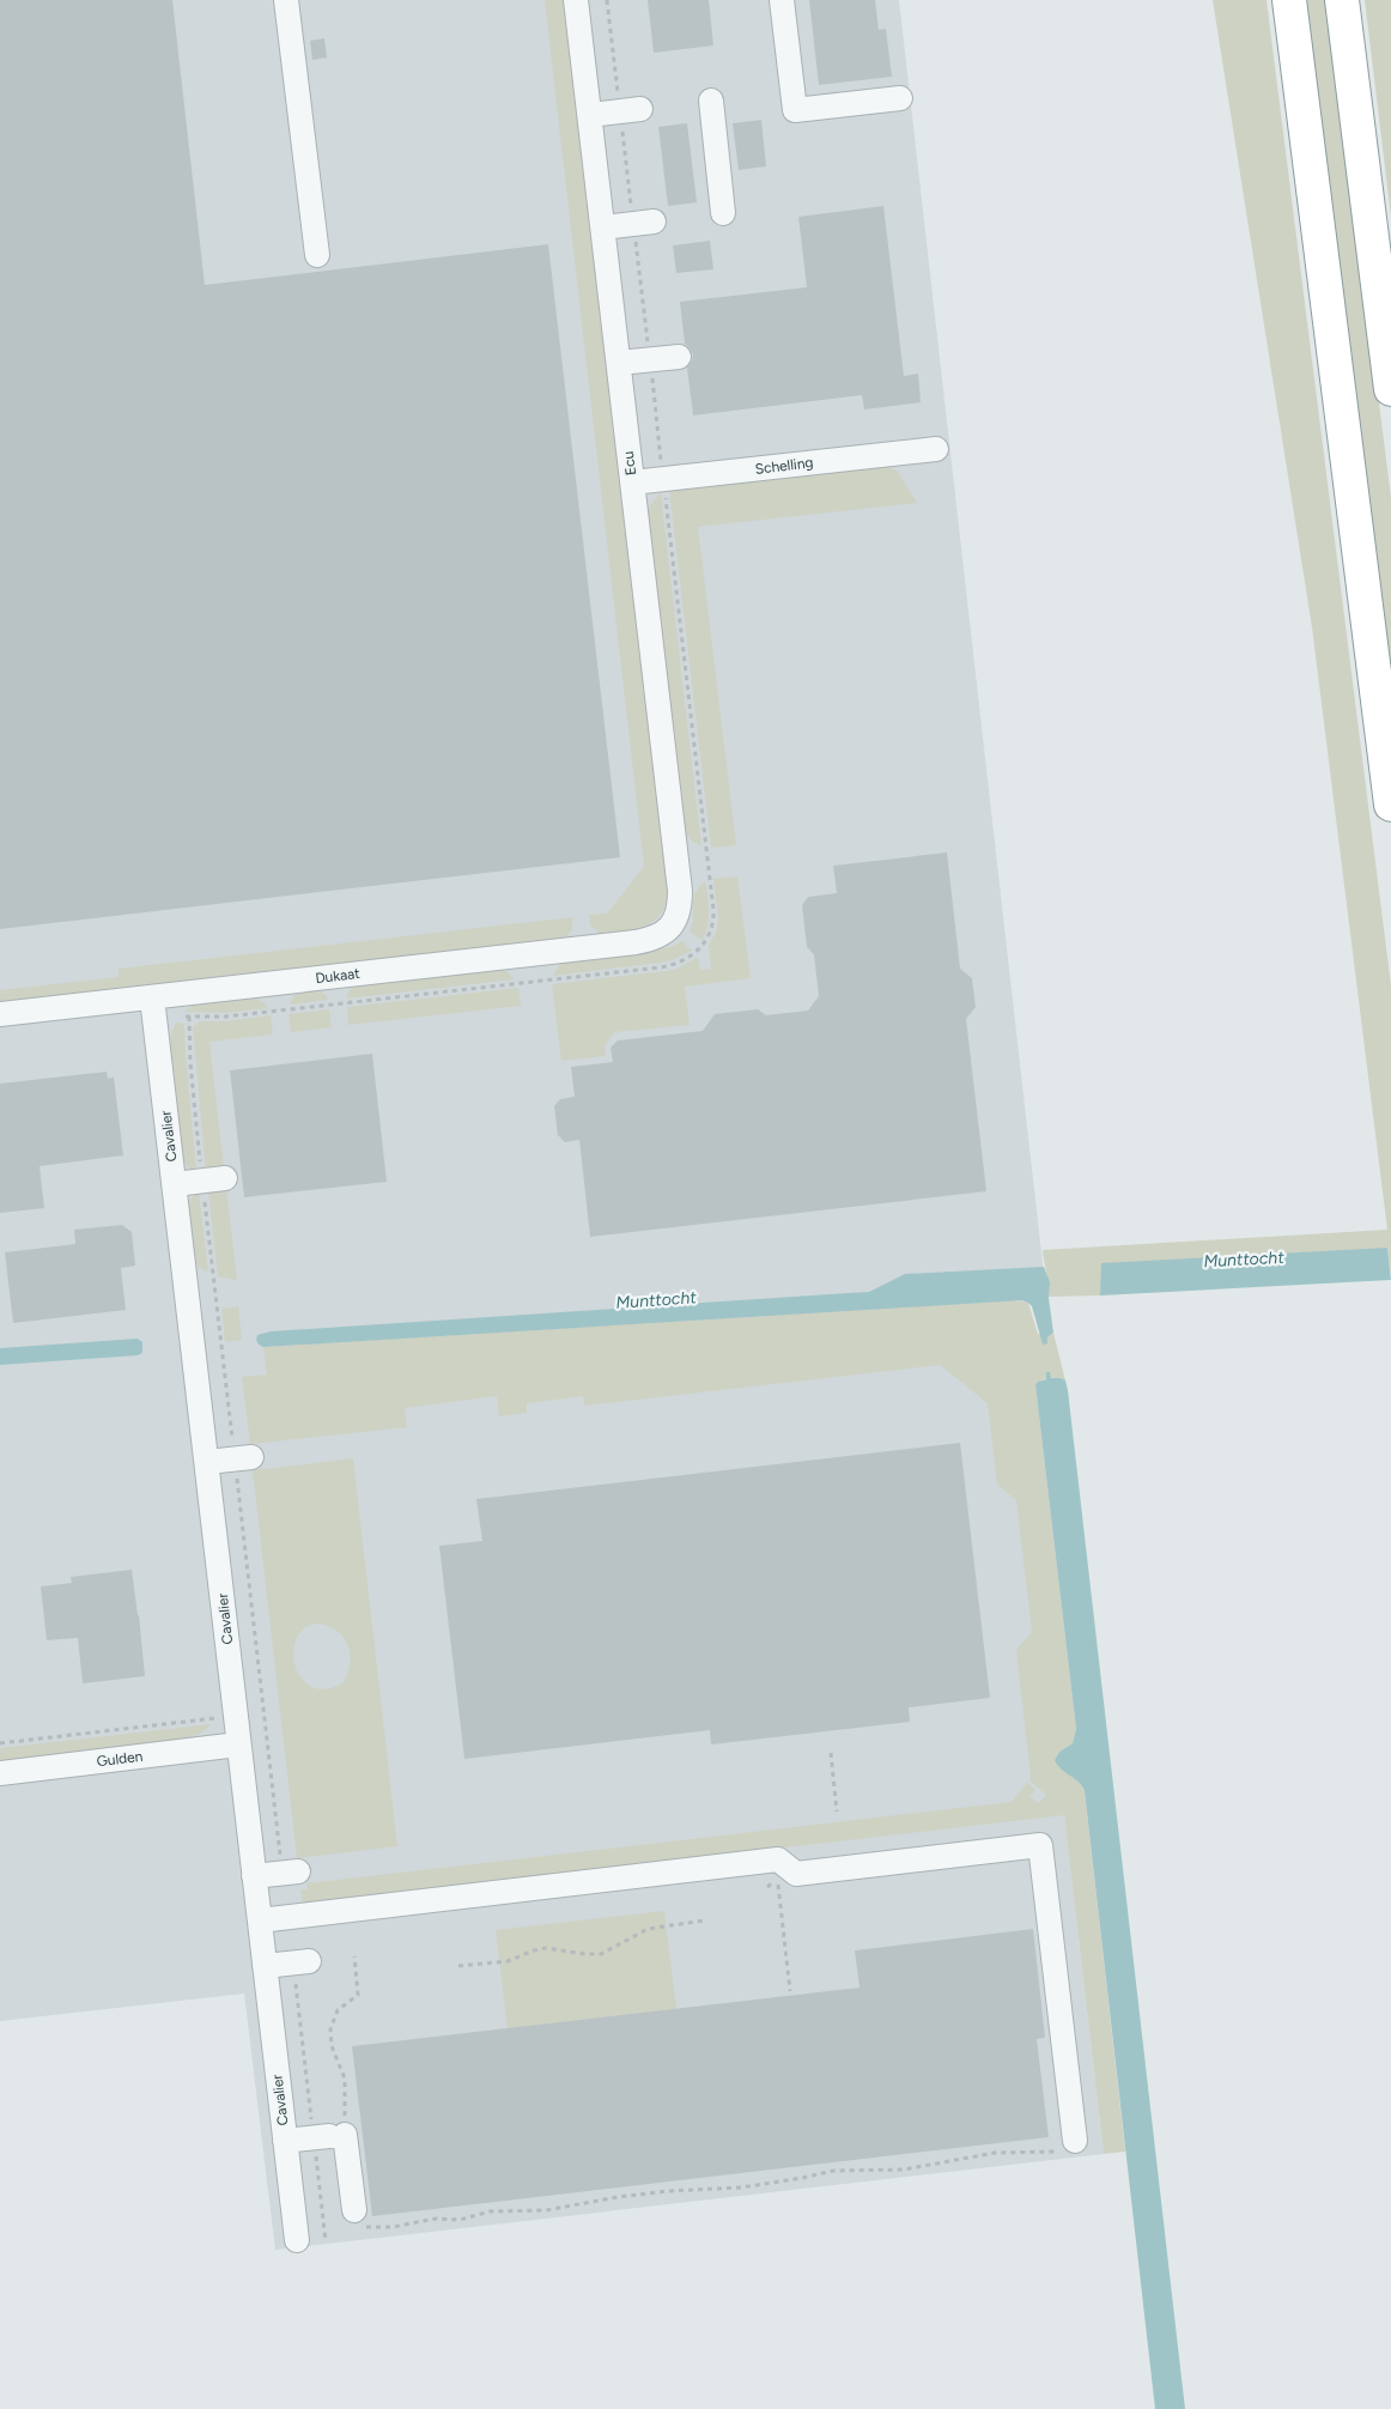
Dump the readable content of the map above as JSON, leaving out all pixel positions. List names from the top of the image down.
{
  "streets": {
    "street": [
      "Ecu",
      "Schelling",
      "Dukaat",
      "Cavalier",
      "Gulden"
    ]
  },
  "crossings": [
    ["Ecu", "Schelling"],
    ["Ecu", "Dukaat"],
    ["Dukaat", "Cavalier"],
    ["Cavalier", "Gulden"]
  ],
  "water": ["Munttocht"]
}
